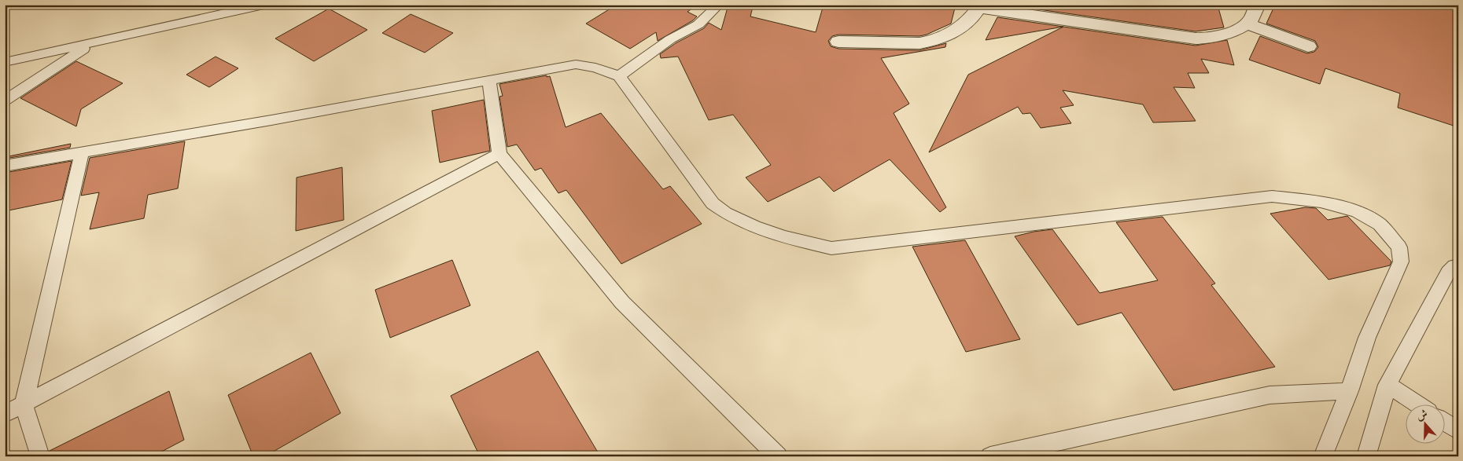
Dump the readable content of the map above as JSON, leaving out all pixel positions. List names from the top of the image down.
{
  "north": "top"
}
